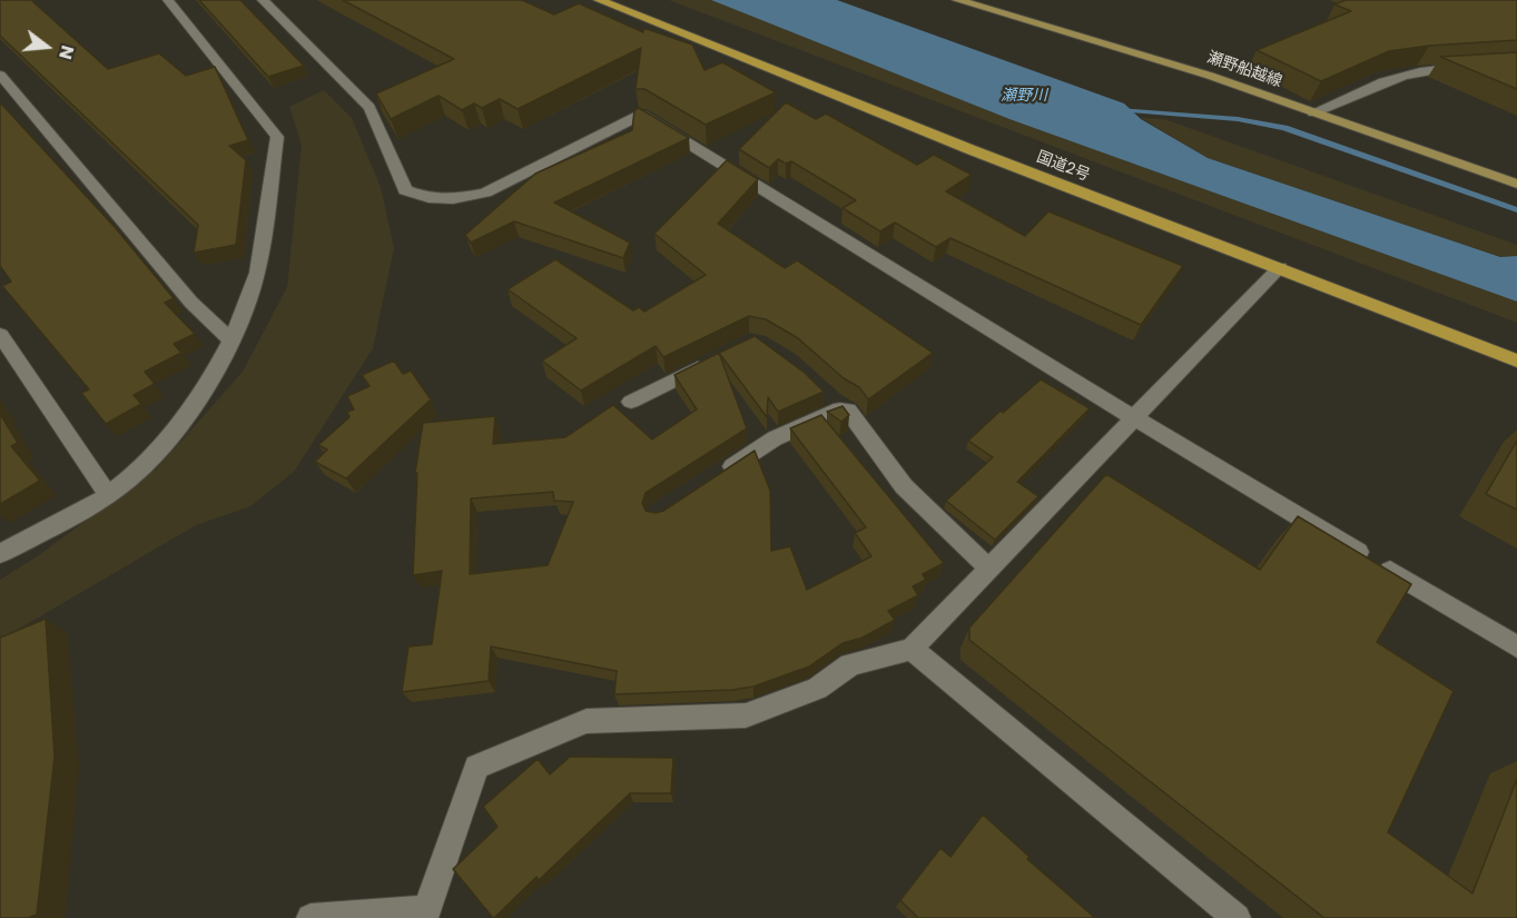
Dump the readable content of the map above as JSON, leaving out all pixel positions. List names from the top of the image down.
{
  "streets": {
    "highway": ["国道2号"],
    "main road": ["瀬野船越線"]
  },
  "water": ["瀬野川"],
  "north": "right"
}
